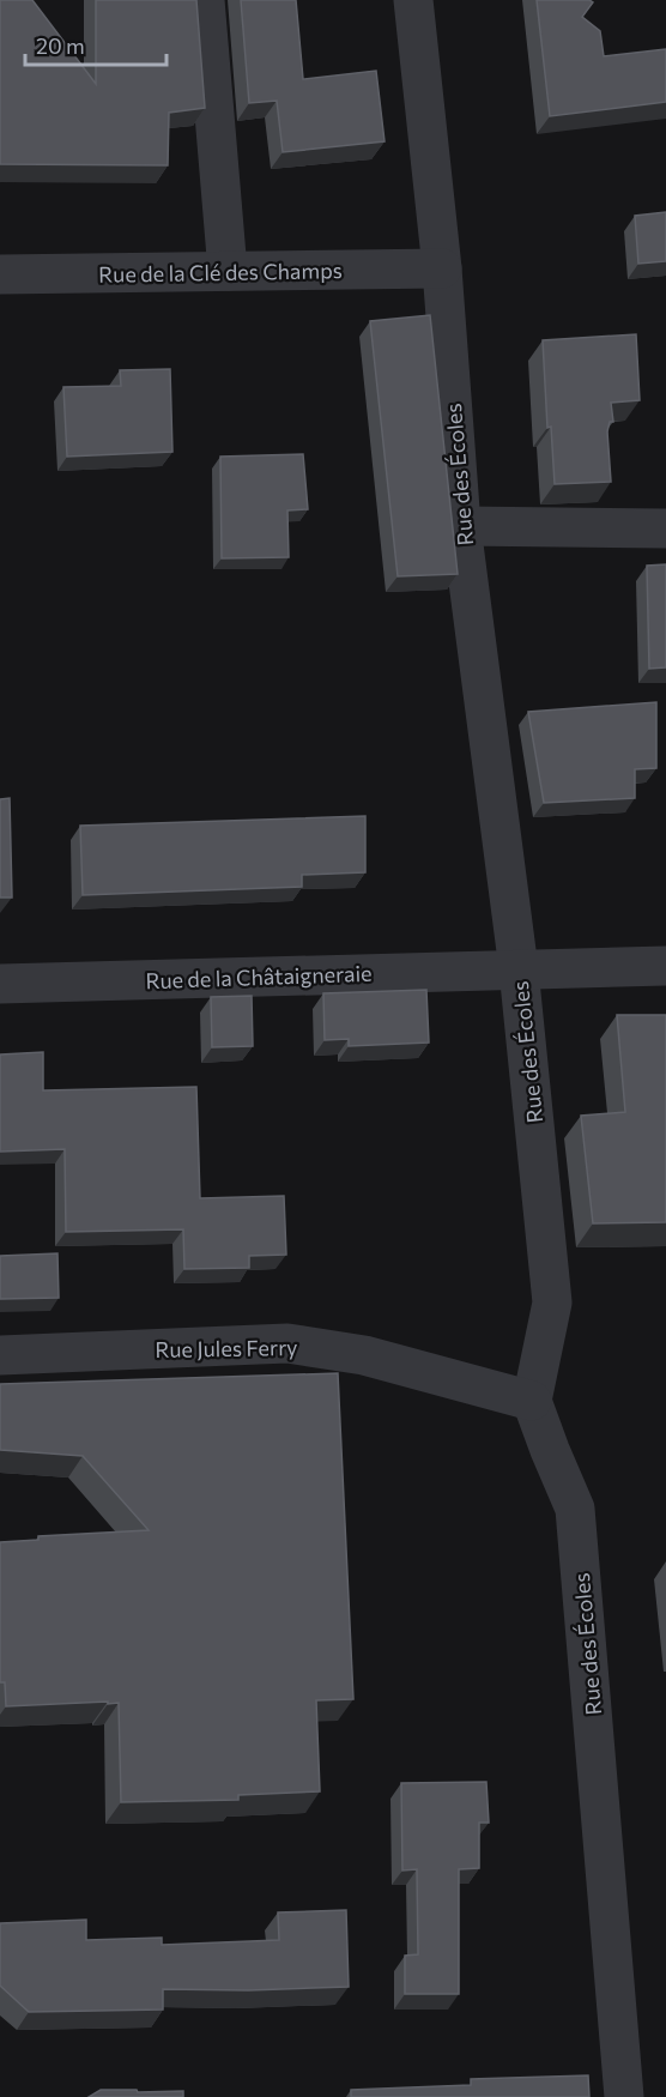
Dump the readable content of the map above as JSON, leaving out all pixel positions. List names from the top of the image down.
{
  "streets": {
    "street": [
      "Rue de la Clé des Champs",
      "Rue des Écoles",
      "Rue de la Châtaigneraie",
      "Rue Jules Ferry"
    ]
  },
  "crossings": [
    ["Rue de la Clé des Champs", "Rue des Écoles"],
    ["Rue des Écoles", "Rue de la Châtaigneraie"],
    ["Rue des Écoles", "Rue Jules Ferry"]
  ],
  "scale_bar": "20 m"
}
